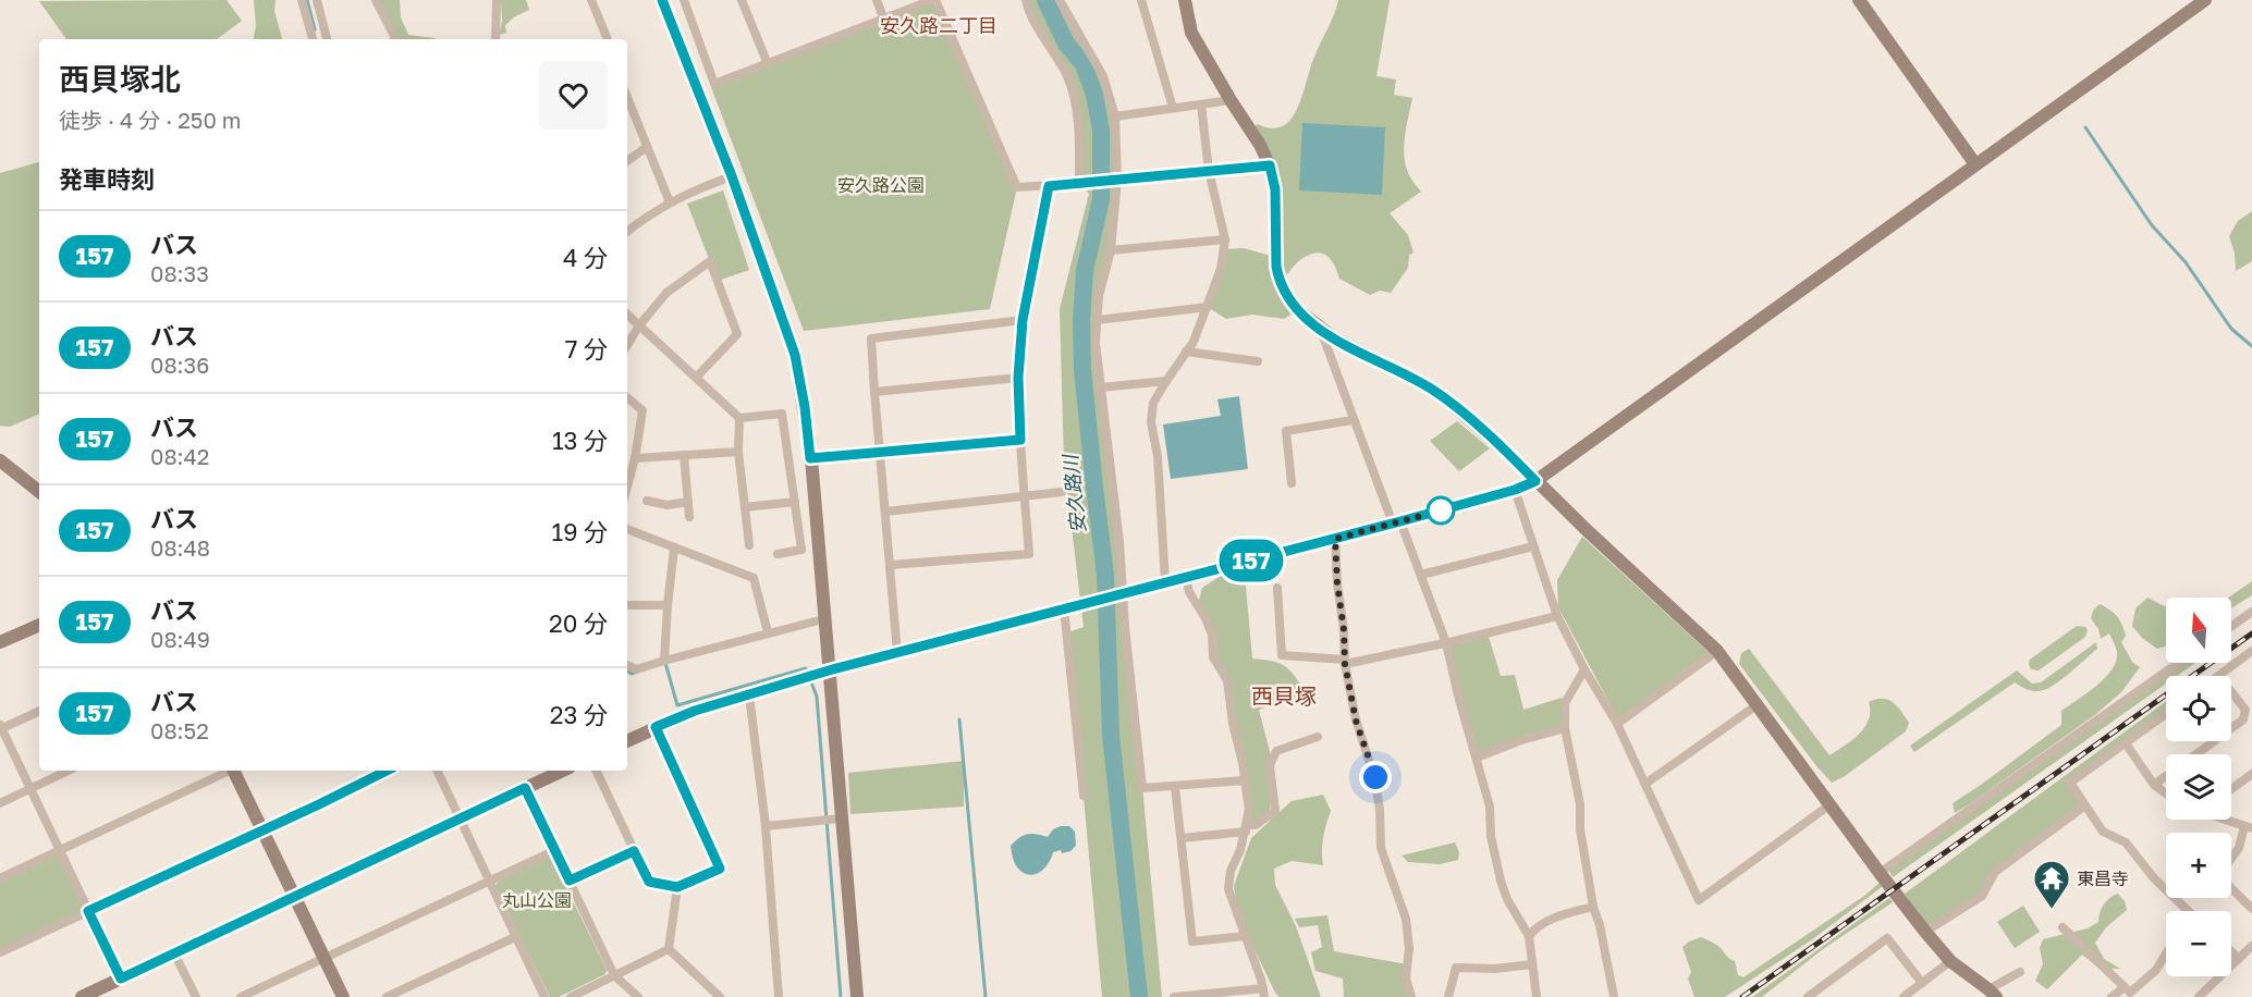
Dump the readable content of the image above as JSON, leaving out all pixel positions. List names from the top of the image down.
{
  "districts": ["安久路二丁目", "西貝塚"],
  "water": ["安久路川"],
  "parks": ["安久路公園", "丸山公園"],
  "places": {
    "temple": ["東昌寺"]
  },
  "lines": ["bus line 157"],
  "north": "top",
  "page": {
    "on_map": "157",
    "heading": [
      ["西貝塚北", "徒歩 · 4 分 · 250 m"],
      "発車時刻"
    ],
    "list": [
      {
        "mark": "157",
        "name": "バス",
        "note": "08:33",
        "value": "4 分"
      },
      {
        "mark": "157",
        "name": "バス",
        "note": "08:36",
        "value": "7 分"
      },
      {
        "mark": "157",
        "name": "バス",
        "note": "08:42",
        "value": "13 分"
      },
      {
        "mark": "157",
        "name": "バス",
        "note": "08:48",
        "value": "19 分"
      },
      {
        "mark": "157",
        "name": "バス",
        "note": "08:49",
        "value": "20 分"
      },
      {
        "mark": "157",
        "name": "バス",
        "note": "08:52",
        "value": "23 分"
      }
    ],
    "map_buttons": ["+", "−"]
  }
}
